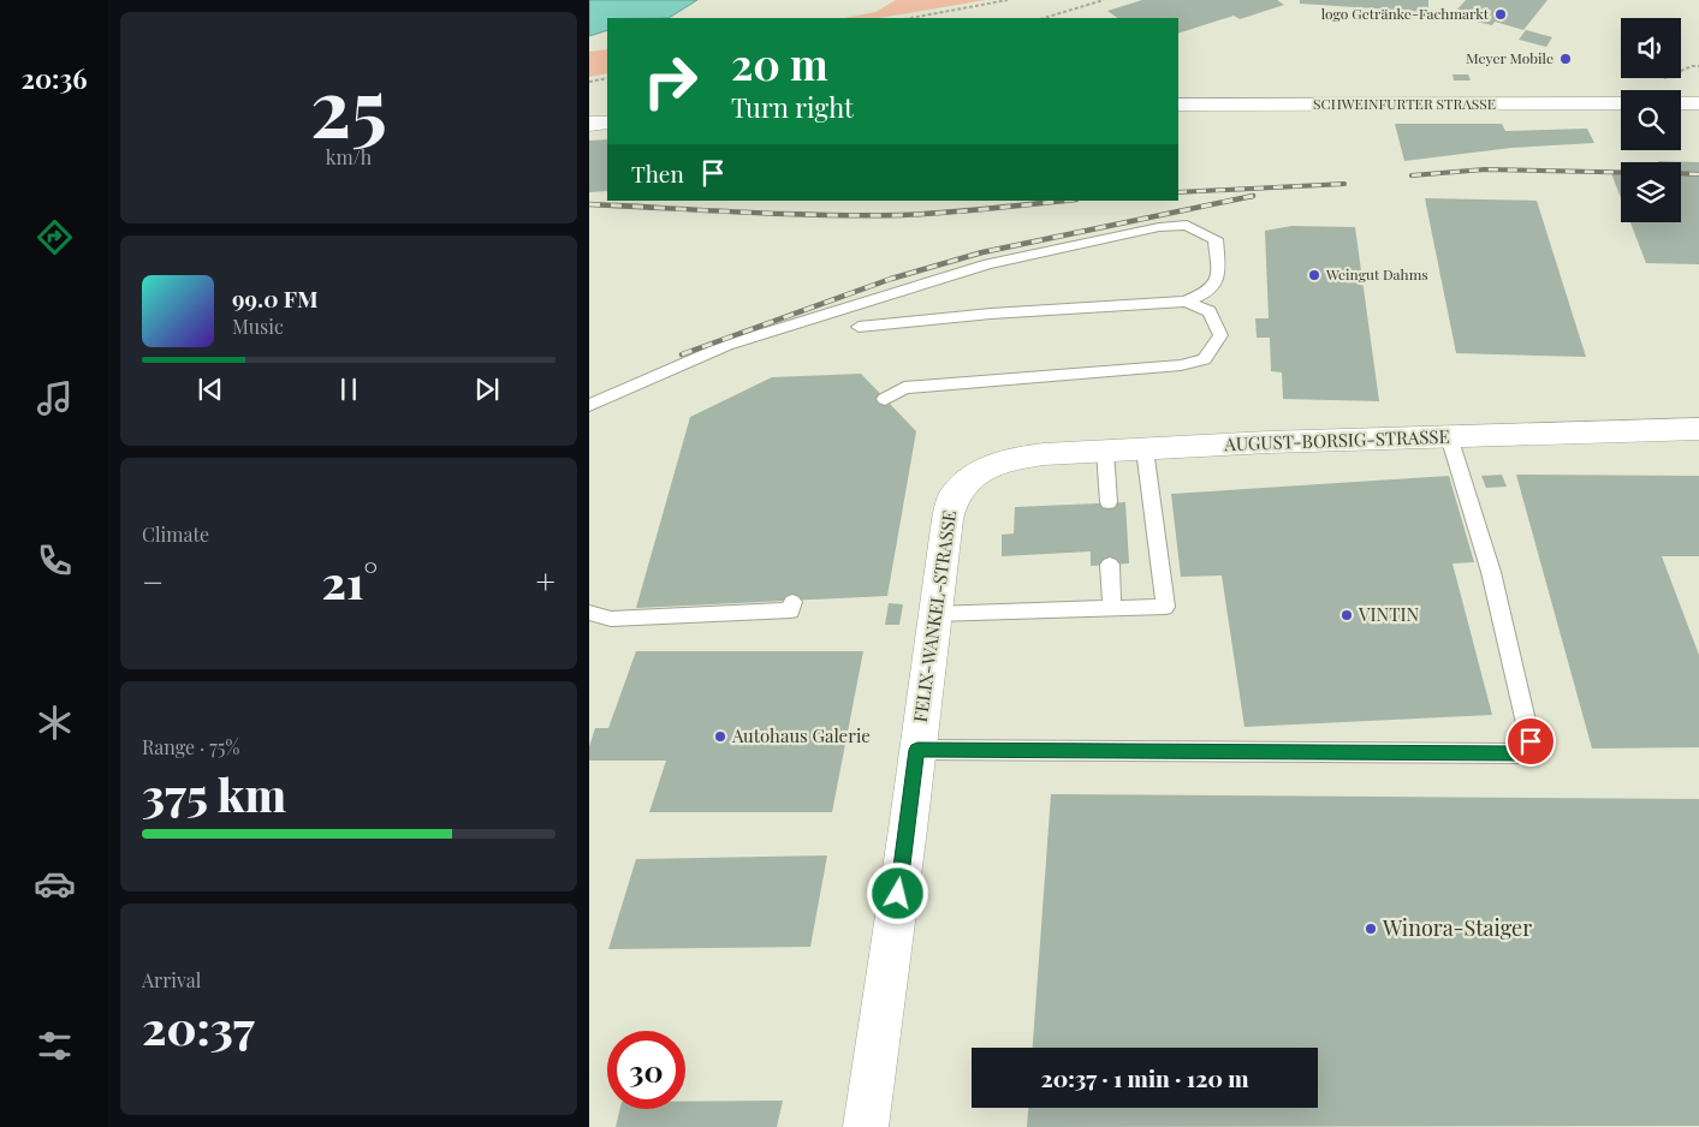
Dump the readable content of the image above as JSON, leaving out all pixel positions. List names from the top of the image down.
{
  "streets": {
    "street": ["SCHWEINFURTER STRASSE", "AUGUST-BORSIG-STRASSE", "FELIX-WANKEL-STRASSE"]
  },
  "crossings": [
    ["AUGUST-BORSIG-STRASSE", "FELIX-WANKEL-STRASSE"]
  ],
  "places": [
    "logo Getränke-Fachmarkt",
    "Meyer Mobile",
    "Weingut Dahms",
    "VINTIN",
    "Autohaus Galerie",
    "Winora-Staiger"
  ],
  "page": {
    "tabs": "20:36",
    "tile": [
      ["25", "km/h"],
      "Climate",
      ["Range · 75%", "375 km"],
      ["Arrival", "20:37"]
    ],
    "turn": ["20 m", "Turn right"],
    "then": "Then",
    "song": ["99.0 FM", "Music"],
    "heat": ["−", "21°", "+"],
    "limit": "30",
    "trip": "20:37 · 1 min · 120 m"
  }
}
